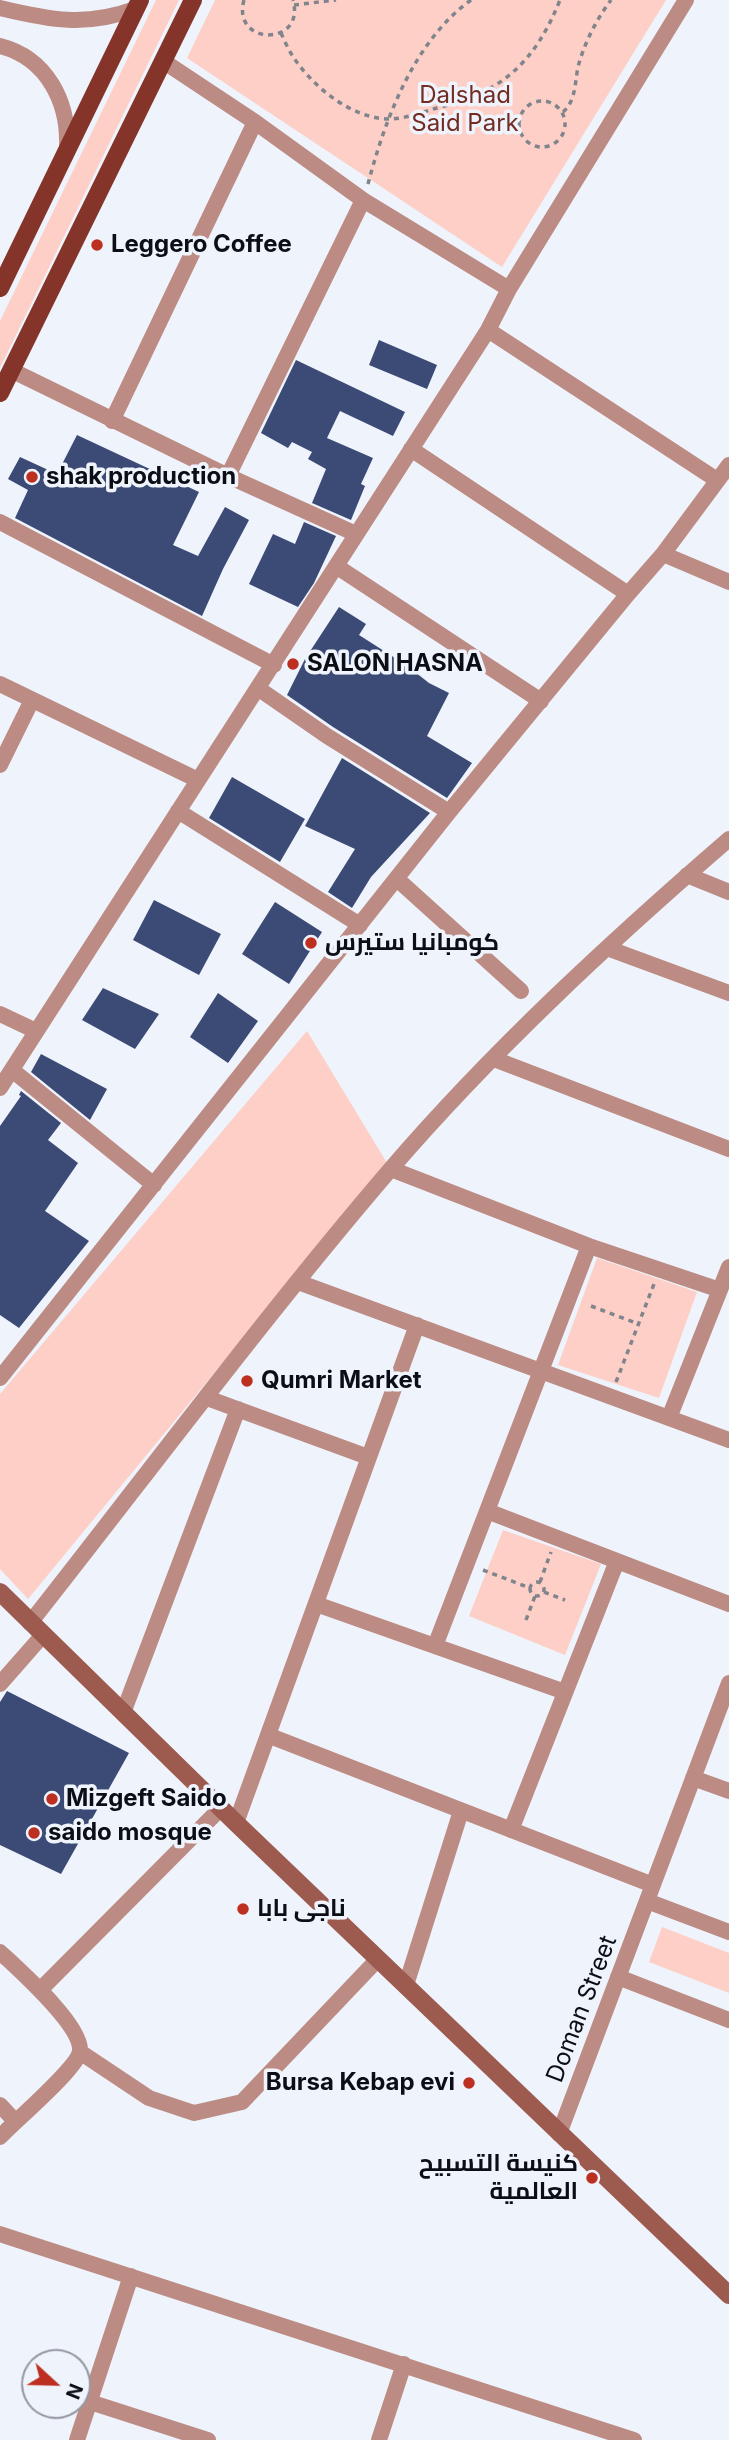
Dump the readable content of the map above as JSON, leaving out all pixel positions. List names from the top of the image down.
{
  "streets": {
    "street": ["Doman Street"]
  },
  "parks": ["Dalshad Said Park"],
  "places": [
    "Leggero Coffee",
    "shak production",
    "SALON HASNA",
    "كومبانيا ستيرس",
    "Qumri Market",
    "Mizgeft Saido",
    "saido mosque",
    "ناجى بابا",
    "Bursa Kebap evi",
    "كنيسة التسبيح العالمية"
  ],
  "north": "right"
}
